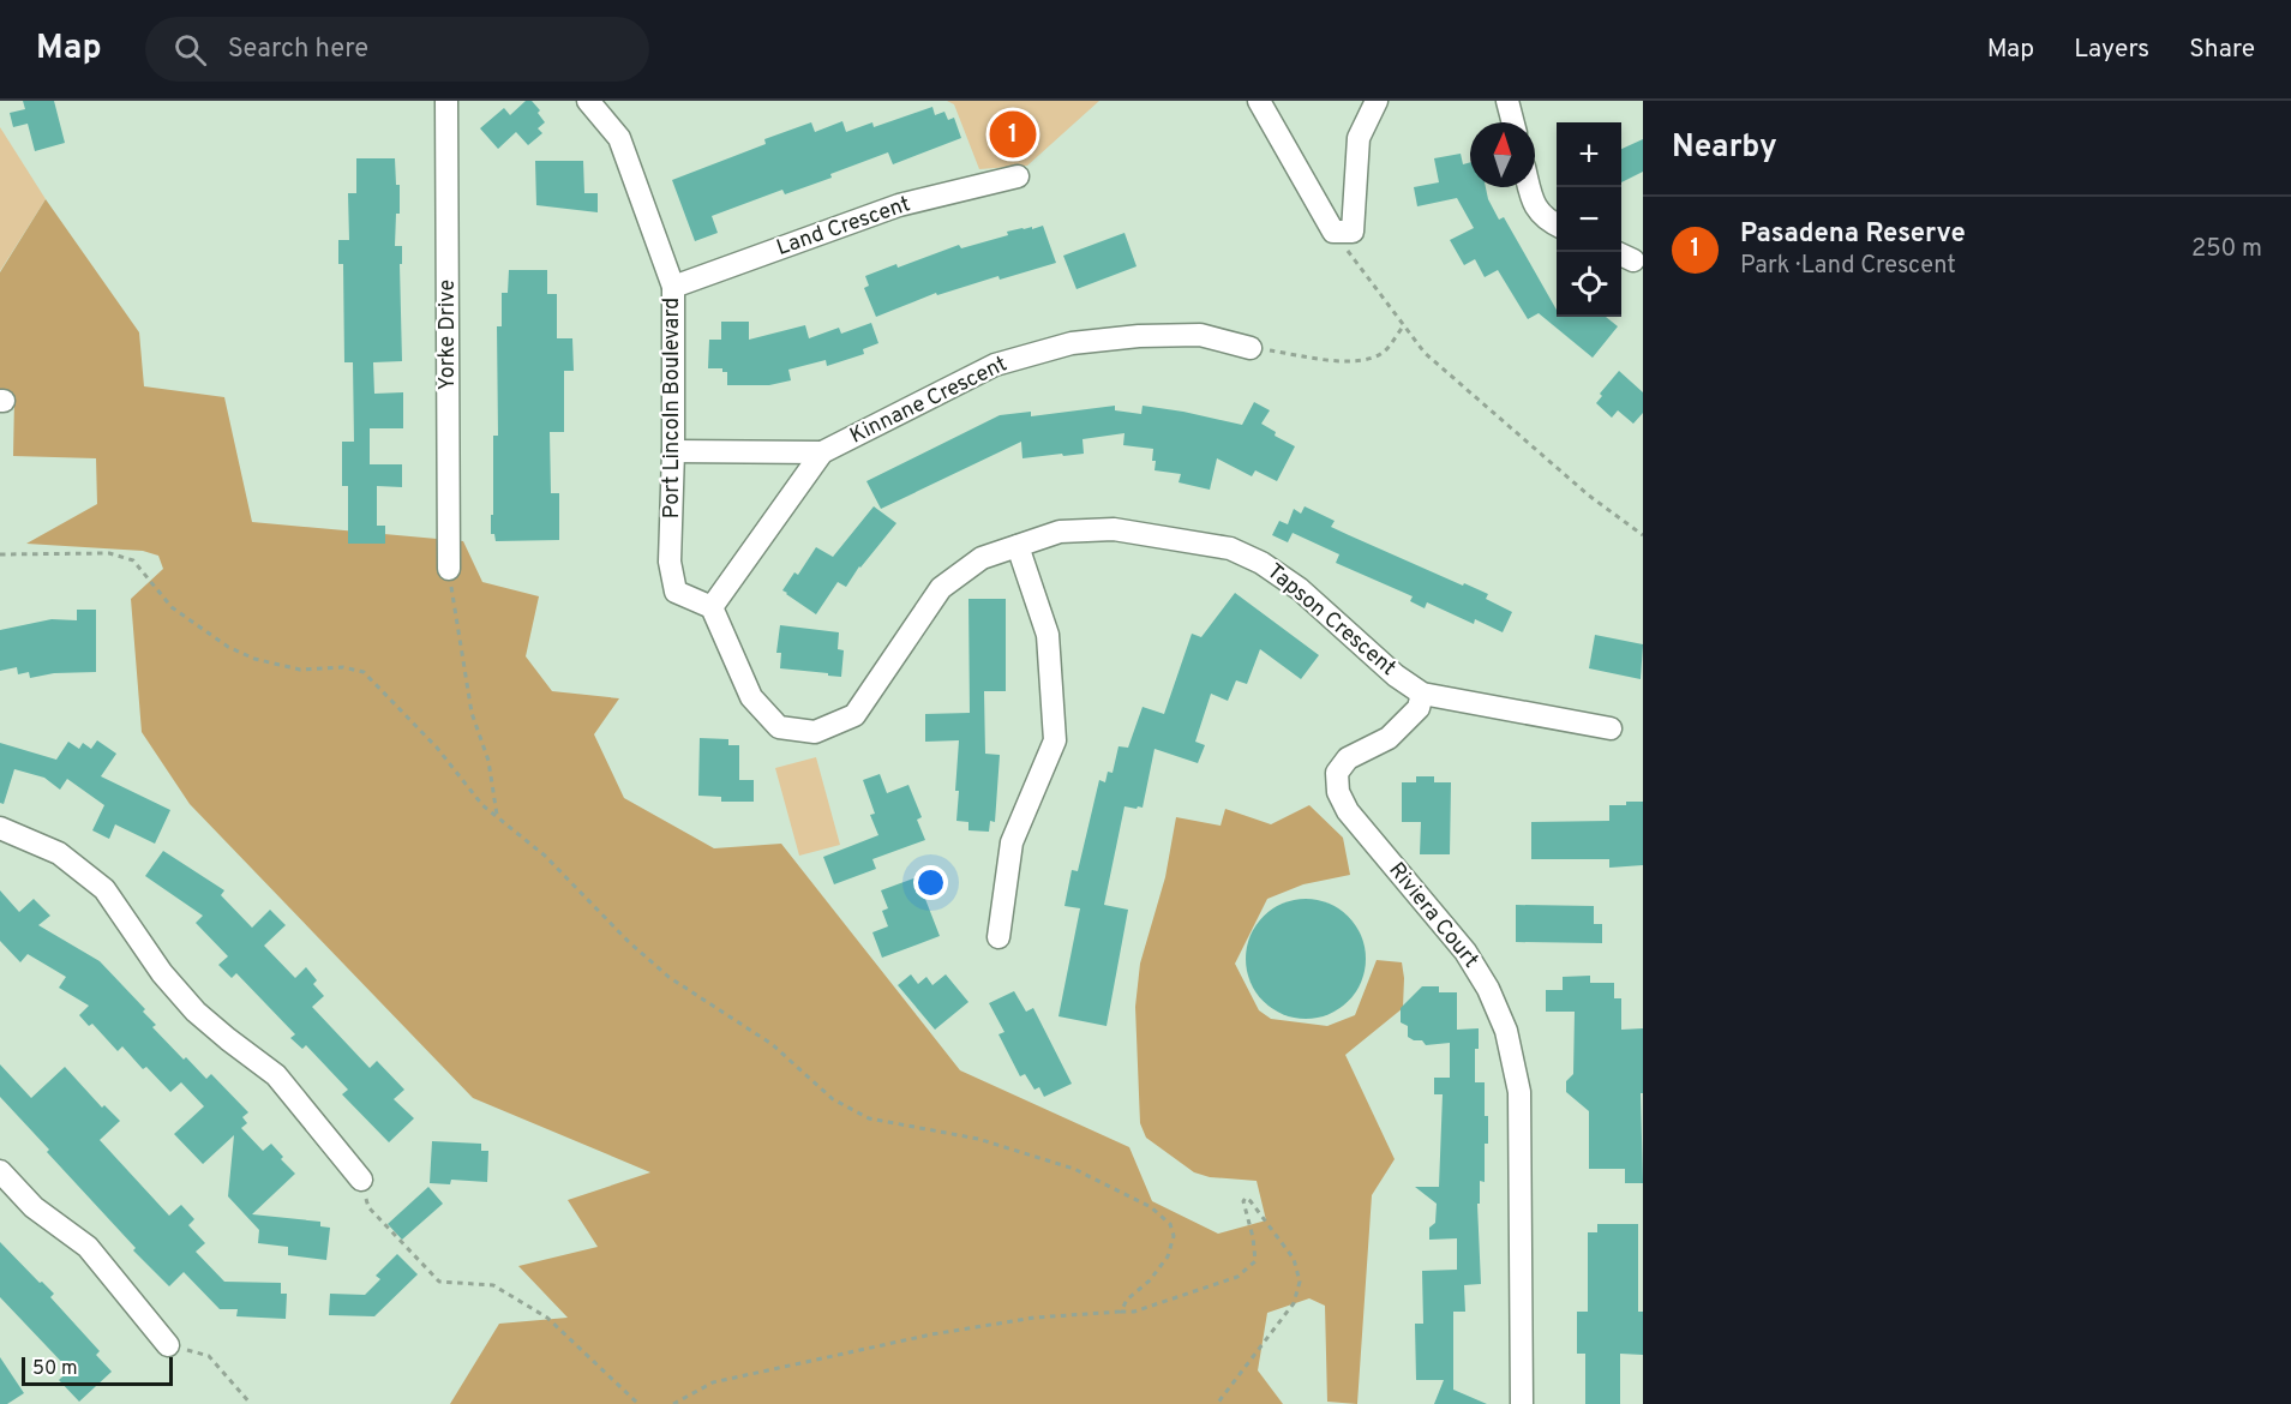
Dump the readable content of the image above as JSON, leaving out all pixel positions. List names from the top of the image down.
{
  "streets": {
    "street": [
      "Land Crescent",
      "Yorke Drive",
      "Kinnane Crescent",
      "Port Lincoln Boulevard",
      "Tapson Crescent",
      "Riviera Court"
    ]
  },
  "crossings": [
    ["Land Crescent", "Port Lincoln Boulevard"],
    ["Kinnane Crescent", "Port Lincoln Boulevard"],
    ["Kinnane Crescent", "Tapson Crescent"],
    ["Port Lincoln Boulevard", "Tapson Crescent"],
    ["Tapson Crescent", "Riviera Court"]
  ],
  "scale_bar": "50 m",
  "north": "top",
  "page": {
    "header": "Map",
    "search": "Search here",
    "nav": ["Map", "Layers", "Share"],
    "heading": "Nearby",
    "pins": "1",
    "map_buttons": ["+", "−"],
    "list": [
      {
        "mark": "1",
        "name": "Pasadena Reserve",
        "note": "Park · Land Crescent",
        "value": "250 m"
      }
    ],
    "scale": "50 m"
  }
}
